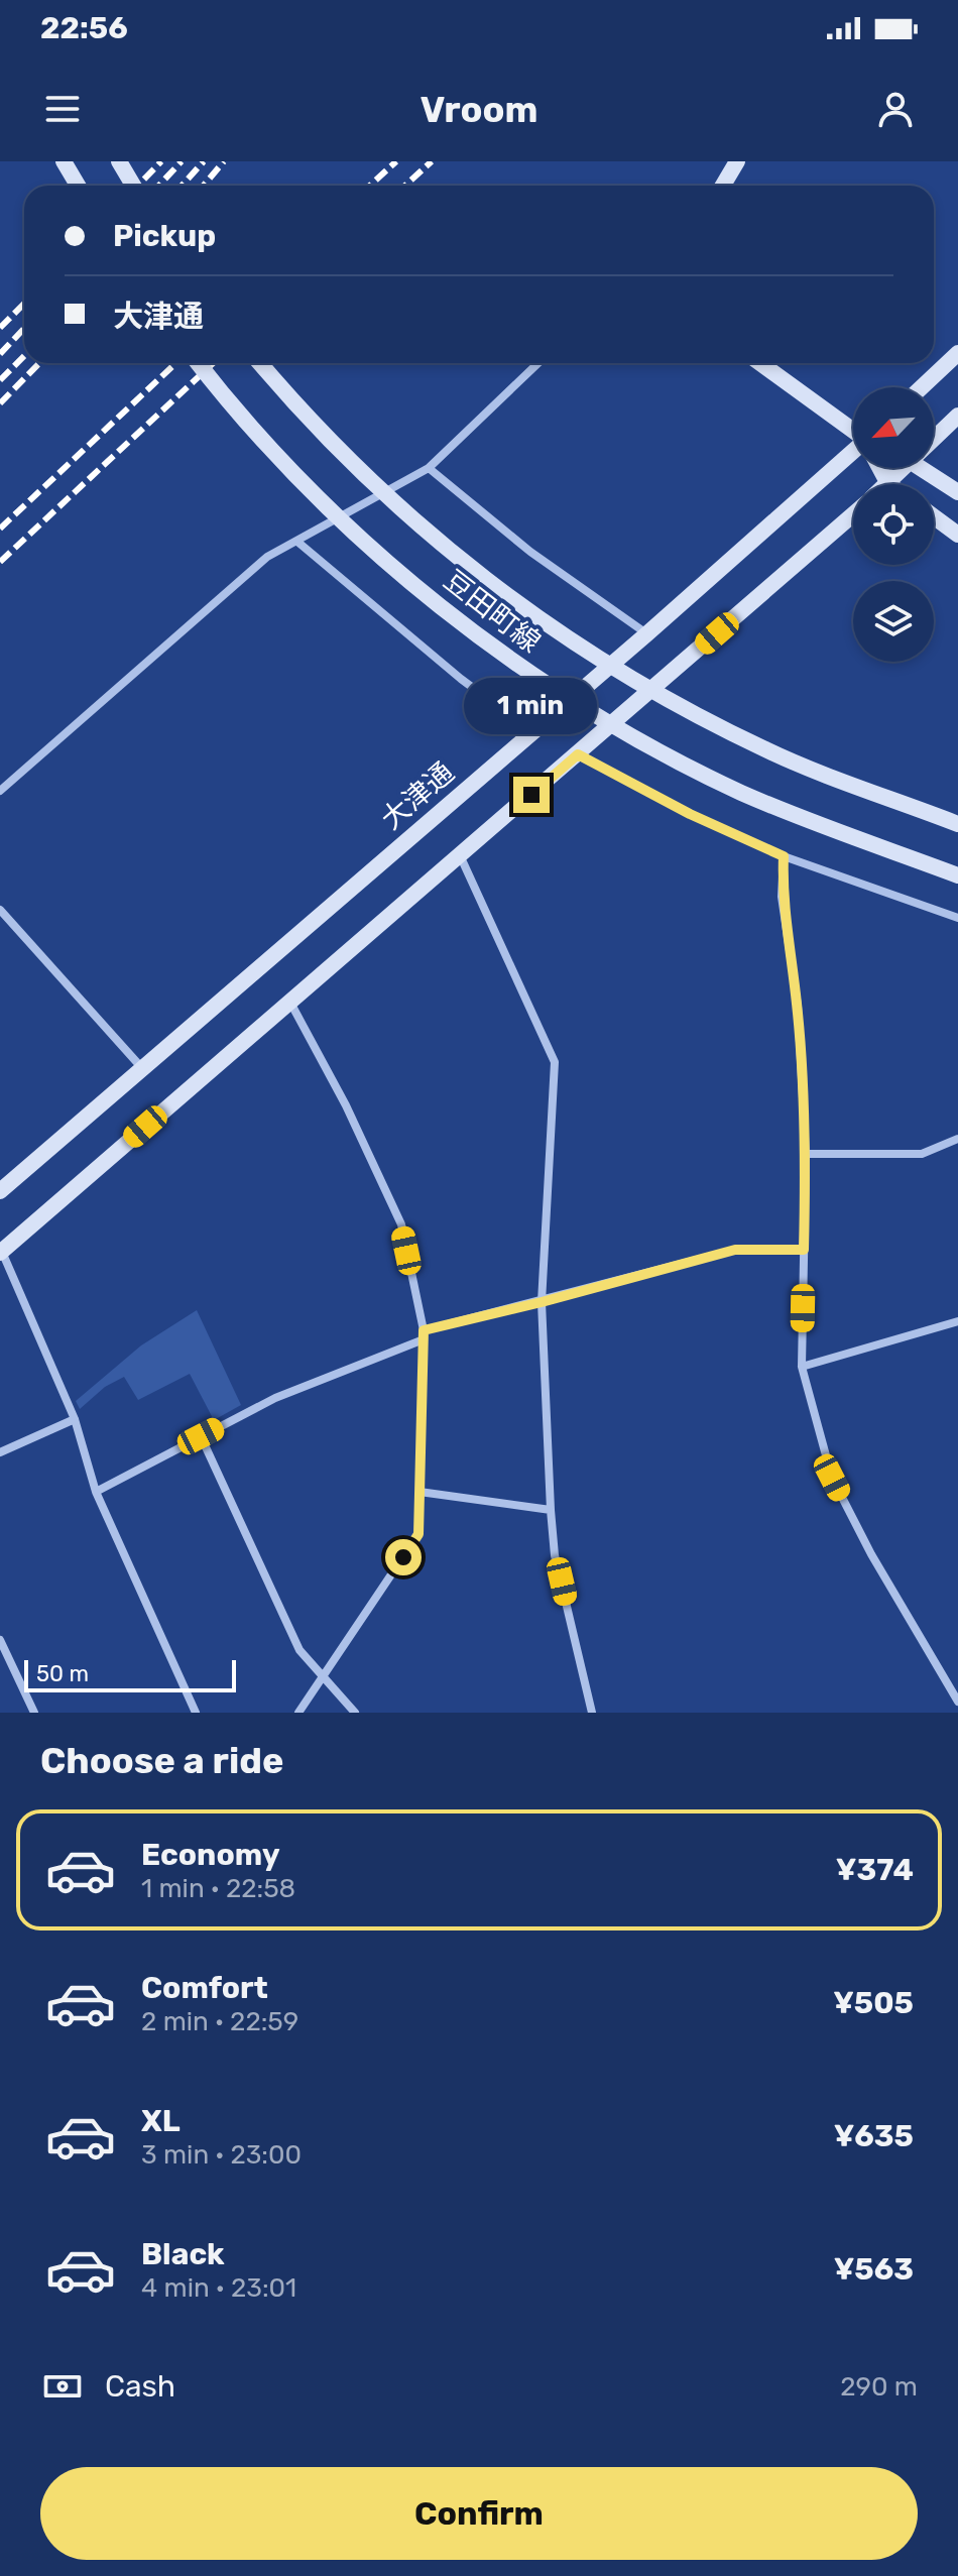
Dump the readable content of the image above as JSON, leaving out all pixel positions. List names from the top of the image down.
{
  "streets": {
    "street": ["豆田町線", "大津通"]
  },
  "scale_bar": "50 m",
  "north": "bottom left",
  "page": {
    "status": "22:56",
    "header": "Vroom",
    "banner": ["Pickup", "大津通"],
    "bubble": "1 min",
    "scale": "50 m",
    "heading": "Choose a ride",
    "list": [
      {
        "name": "Economy",
        "note": "1 min · 22:58",
        "value": "¥374"
      },
      {
        "name": "Comfort",
        "note": "2 min · 22:59",
        "value": "¥505"
      },
      {
        "name": "XL",
        "note": "3 min · 23:00",
        "value": "¥635"
      },
      {
        "name": "Black",
        "note": "4 min · 23:01",
        "value": "¥563"
      }
    ],
    "pay": ["Cash", "290 m"],
    "buttons": "Confirm"
  }
}
